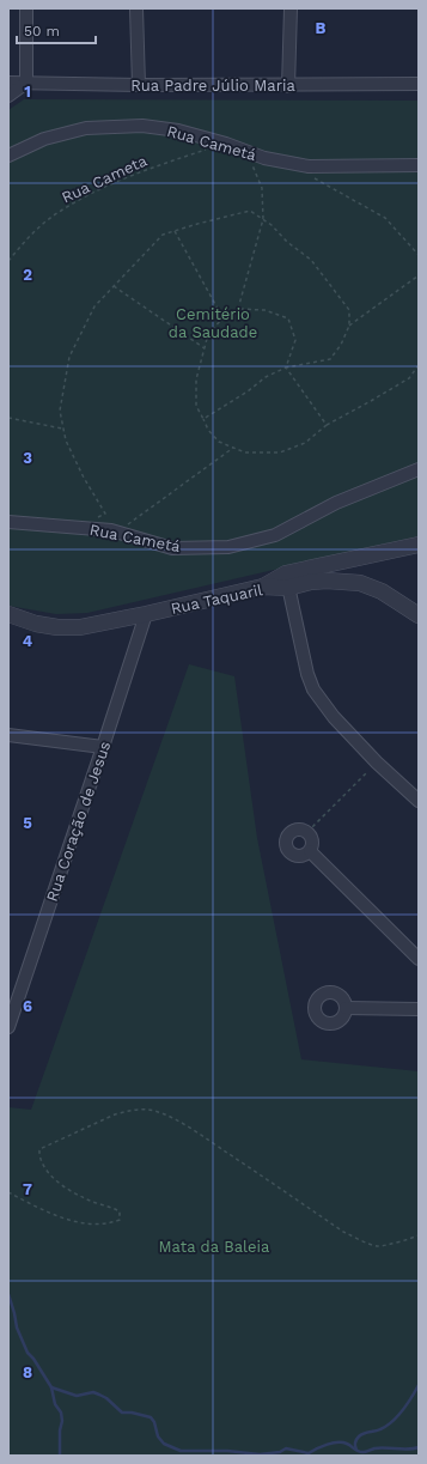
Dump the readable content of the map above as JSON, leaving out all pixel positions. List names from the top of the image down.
{
  "streets": {
    "street": [
      "Rua Padre Júlio Maria",
      "Rua Cametá",
      "Rua Taquaril",
      "Rua Coração de Jesus"
    ],
    "path": ["Rua Cameta"]
  },
  "crossings": [
    ["Rua Cametá", "Rua Cameta"],
    ["Rua Taquaril", "Rua Coração de Jesus"]
  ],
  "parks": ["Cemitério da Saudade", "Mata da Baleia"],
  "scale_bar": "50 m",
  "grid": {
    "columns": ["B"],
    "rows": [
      "1",
      "2",
      "3",
      "4",
      "5",
      "6",
      "7",
      "8"
    ]
  }
}
